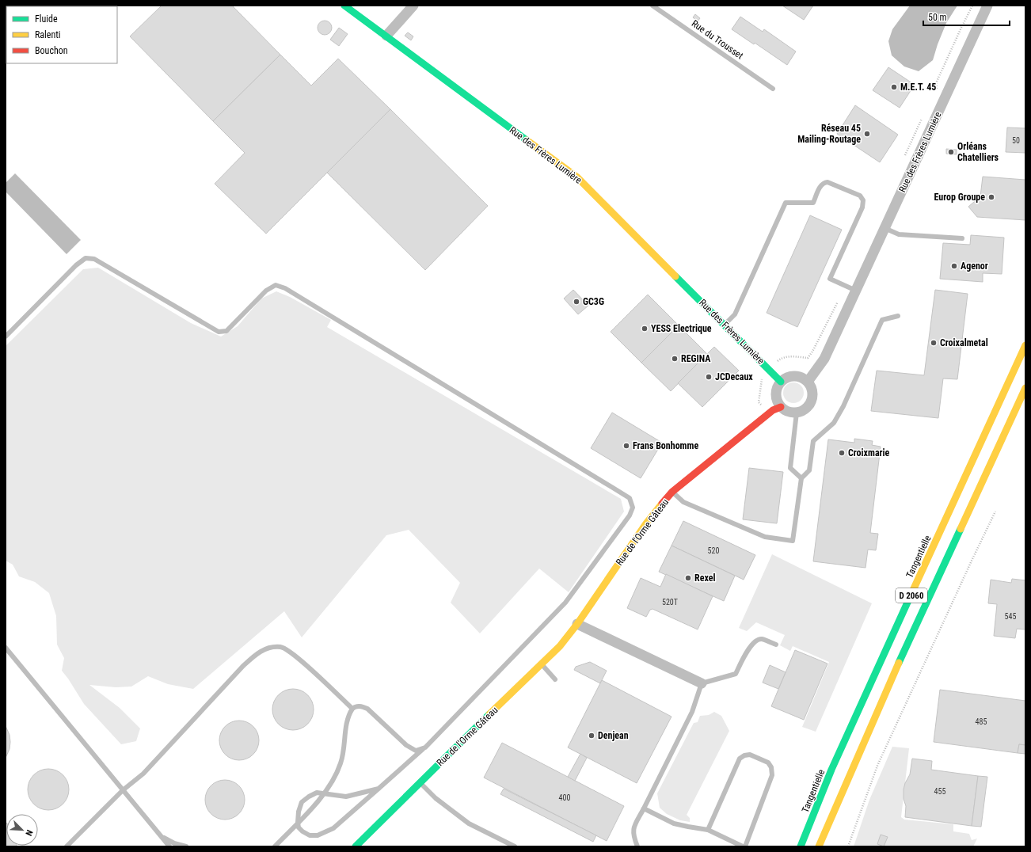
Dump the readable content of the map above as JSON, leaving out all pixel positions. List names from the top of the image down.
{
  "streets": {
    "main road": [
      "Rue des Frères Lumière",
      "Rue de l'Orme Gâteau",
      "Tangentielle",
      "D 2060"
    ],
    "lane": ["Rue du Trousset"]
  },
  "crossings": [
    ["Rue des Frères Lumière", "Rue de l'Orme Gâteau"]
  ],
  "places": [
    "M.E.T. 45",
    "Réseau 45 Mailing-Routage",
    "Orléans Chatelliers",
    "Europ Groupe",
    "Agenor",
    "GC3G",
    "YESS Electrique",
    "Croixalmetal",
    "REGINA",
    "JCDecaux",
    "Frans Bonhomme",
    "Croixmarie",
    "Rexel",
    "Denjean"
  ],
  "house_numbers": [
    "50",
    "520",
    "520T",
    "545",
    "485",
    "455",
    "400"
  ],
  "legend": ["Fluide", "Ralenti", "Bouchon"],
  "scale_bar": "50 m",
  "north": "bottom right"
}
